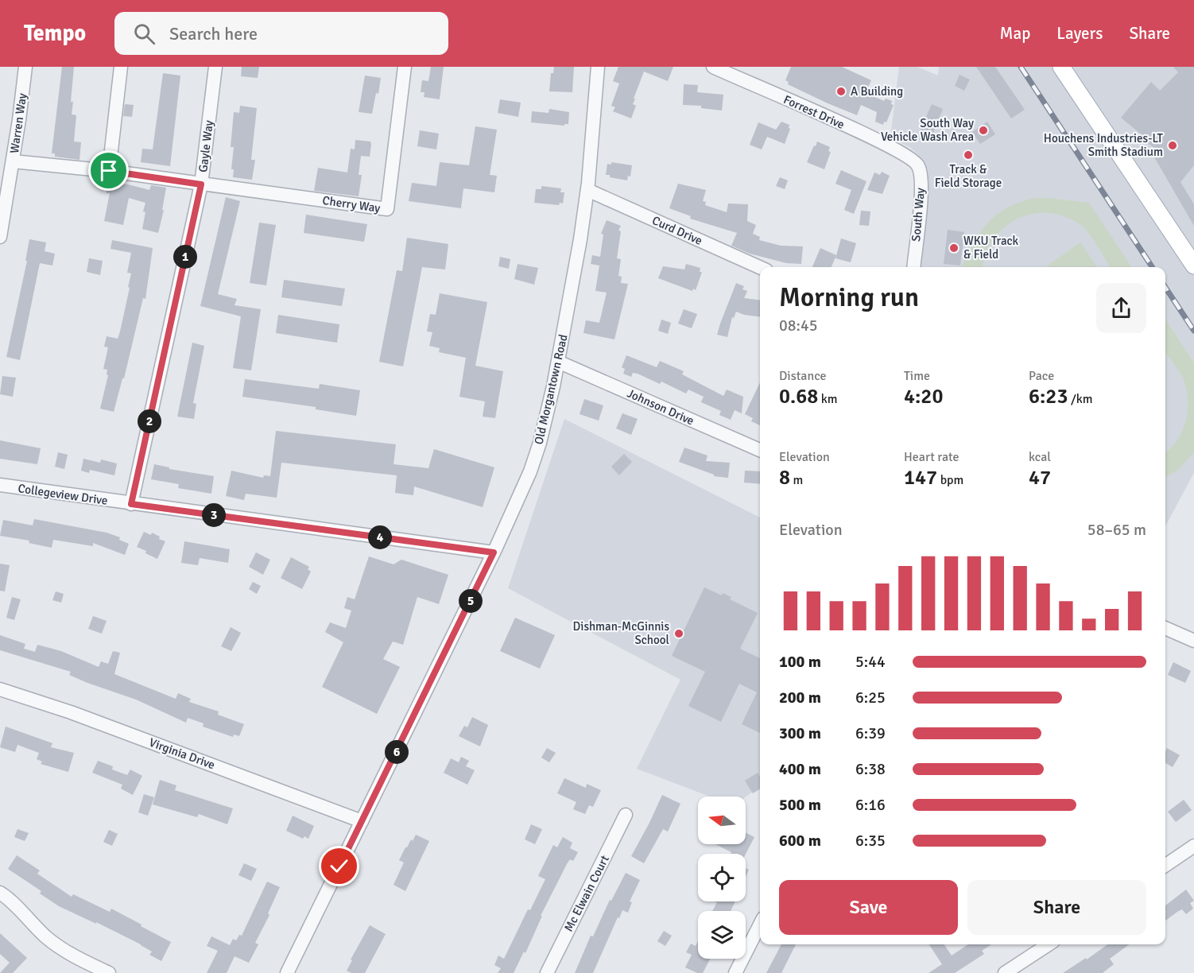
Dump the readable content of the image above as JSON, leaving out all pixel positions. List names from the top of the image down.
{
  "streets": {
    "street": [
      "Forrest Drive",
      "Warren Way",
      "Gayle Way",
      "Cherry Way",
      "South Way",
      "Curd Drive",
      "Old Morgantown Road",
      "Johnson Drive",
      "Collegeview Drive",
      "Virginia Drive",
      "Mc Elwain Court"
    ]
  },
  "crossings": [
    ["Forrest Drive", "South Way"],
    ["Gayle Way", "Cherry Way"],
    ["Gayle Way", "Collegeview Drive"],
    ["Curd Drive", "Old Morgantown Road"],
    ["Old Morgantown Road", "Johnson Drive"],
    ["Old Morgantown Road", "Collegeview Drive"],
    ["Old Morgantown Road", "Virginia Drive"]
  ],
  "places": [
    "A Building",
    "South Way Vehicle Wash Area",
    "Houchens Industries-LT Smith Stadium",
    "Track & Field Storage",
    "WKU Track & Field",
    "Dishman-McGinnis School"
  ],
  "north": "left",
  "page": {
    "header": "Tempo",
    "search": "Search here",
    "nav": ["Map", "Layers", "Share"],
    "pins": [
      "1",
      "2",
      "3",
      "4",
      "5",
      "6"
    ],
    "heading": ["Morning run", "08:45"],
    "stats": [
      ["Distance", "0.68 km"],
      ["Time", "4:20"],
      ["Pace", "6:23 /km"],
      ["Elevation", "8 m"],
      ["Heart rate", "147 bpm"],
      ["kcal", "47"]
    ],
    "chart": ["Elevation", "58–65 m"],
    "list": [
      {
        "name": "100 m",
        "note": "5:44"
      },
      {
        "name": "200 m",
        "note": "6:25"
      },
      {
        "name": "300 m",
        "note": "6:39"
      },
      {
        "name": "400 m",
        "note": "6:38"
      },
      {
        "name": "500 m",
        "note": "6:16"
      },
      {
        "name": "600 m",
        "note": "6:35"
      }
    ],
    "buttons": ["Save", "Share"]
  }
}
